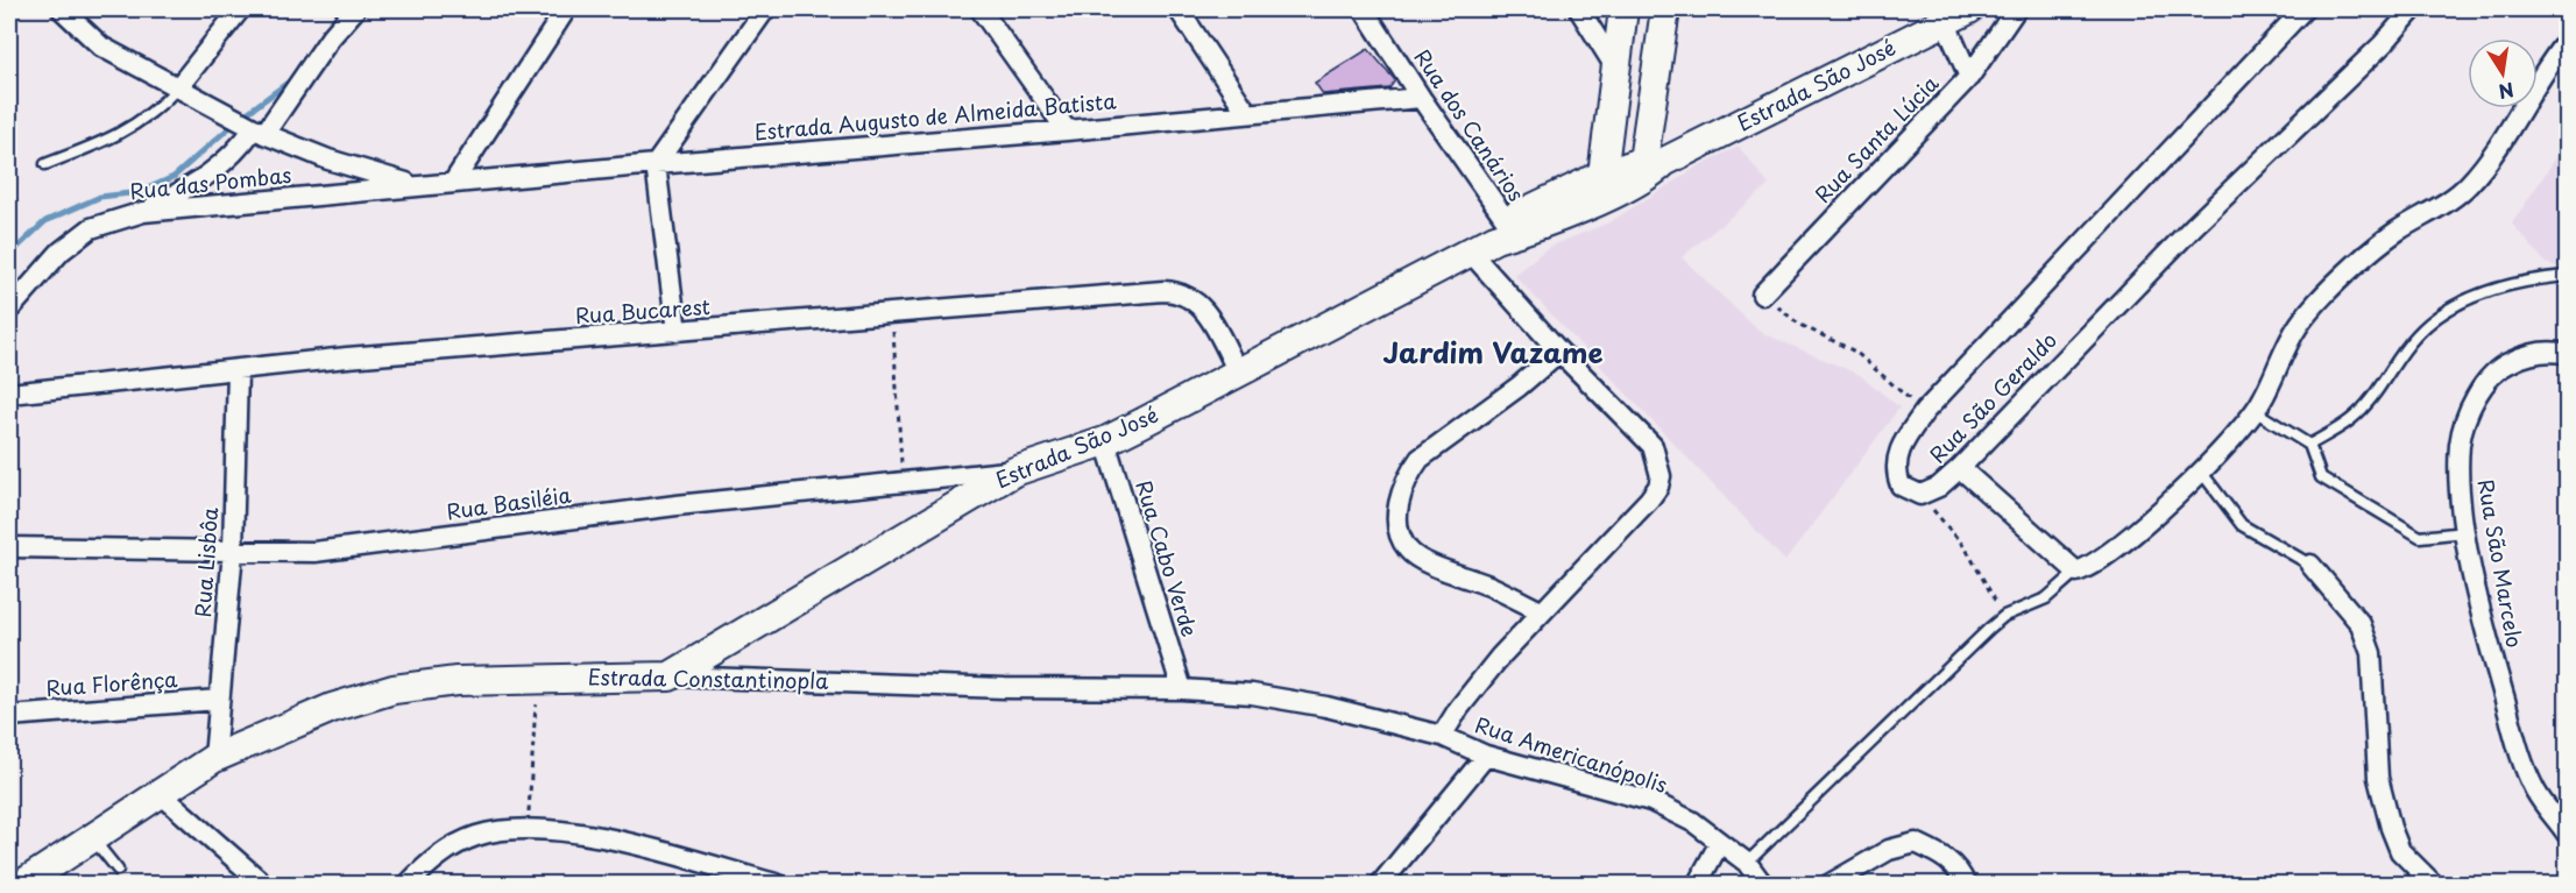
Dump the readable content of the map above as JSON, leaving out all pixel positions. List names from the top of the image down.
{
  "streets": {
    "street": [
      "Estrada São José",
      "Estrada Augusto de Almeida Batista",
      "Rua dos Canários",
      "Rua Santa Lúcia",
      "Rua das Pombas",
      "Rua Bucarest",
      "Rua São Geraldo",
      "Rua Basiléia",
      "Rua Cabo Verde",
      "Rua Lisbôa",
      "Rua São Marcelo",
      "Estrada Constantinopla",
      "Rua Florênça",
      "Rua Americanópolis"
    ]
  },
  "crossings": [
    ["Estrada São José", "Rua dos Canários"],
    ["Estrada São José", "Rua Bucarest"],
    ["Estrada São José", "Rua Basiléia"],
    ["Estrada São José", "Rua Cabo Verde"],
    ["Estrada São José", "Estrada Constantinopla"],
    ["Estrada Augusto de Almeida Batista", "Rua dos Canários"],
    ["Estrada Augusto de Almeida Batista", "Rua das Pombas"],
    ["Rua Bucarest", "Rua Lisbôa"],
    ["Rua Basiléia", "Rua Lisbôa"],
    ["Rua Cabo Verde", "Estrada Constantinopla"],
    ["Rua Lisbôa", "Estrada Constantinopla"],
    ["Rua Lisbôa", "Rua Florênça"],
    ["Estrada Constantinopla", "Rua Americanópolis"]
  ],
  "districts": ["Jardim Vazame"],
  "north": "bottom"
}
